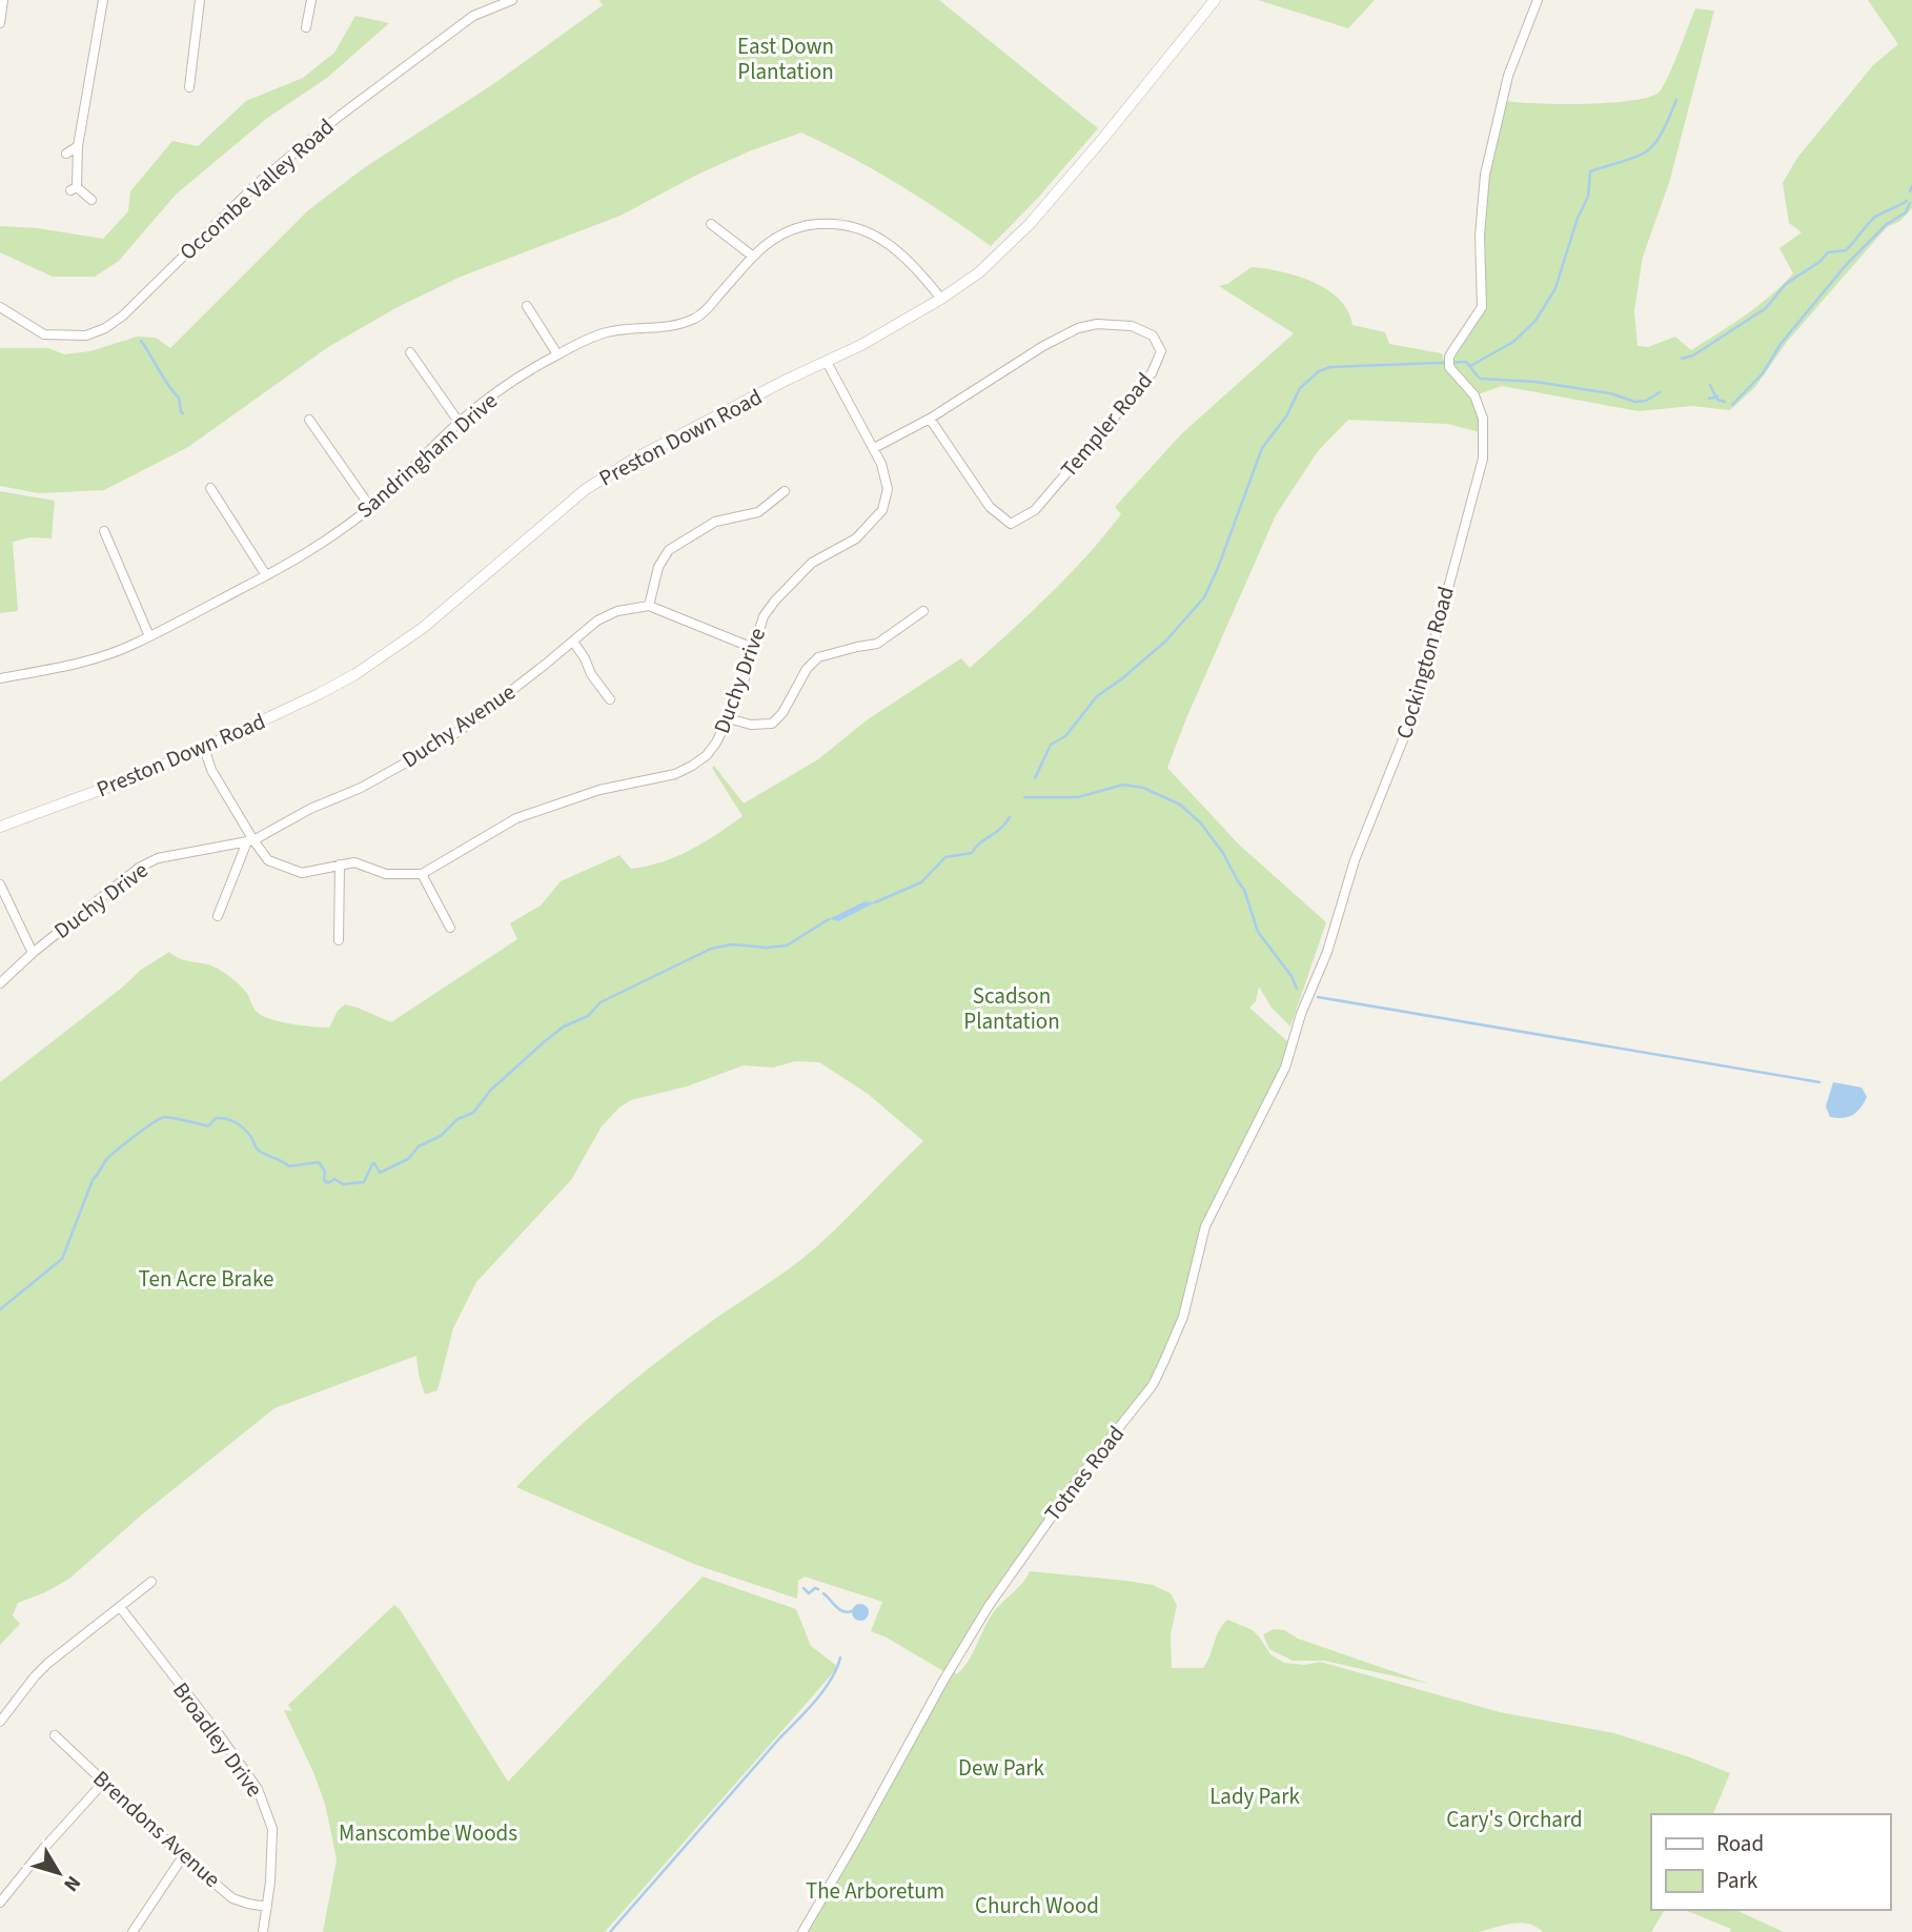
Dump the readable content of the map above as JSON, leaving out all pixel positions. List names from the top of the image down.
{
  "streets": {
    "street": [
      "Occombe Valley Road",
      "Templer Road",
      "Preston Down Road",
      "Sandringham Drive",
      "Cockington Road",
      "Duchy Drive",
      "Duchy Avenue",
      "Totnes Road",
      "Broadley Drive",
      "Brendons Avenue"
    ]
  },
  "crossings": [
    ["Templer Road", "Duchy Drive"],
    ["Preston Down Road", "Sandringham Drive"],
    ["Preston Down Road", "Duchy Drive"],
    ["Cockington Road", "Totnes Road"],
    ["Duchy Drive", "Duchy Avenue"],
    ["Broadley Drive", "Brendons Avenue"]
  ],
  "parks": [
    "East Down Plantation",
    "Scadson Plantation",
    "Ten Acre Brake",
    "Dew Park",
    "Lady Park",
    "Cary's Orchard",
    "Manscombe Woods",
    "The Arboretum",
    "Church Wood"
  ],
  "legend": ["Road", "Park"],
  "north": "bottom right"
}
